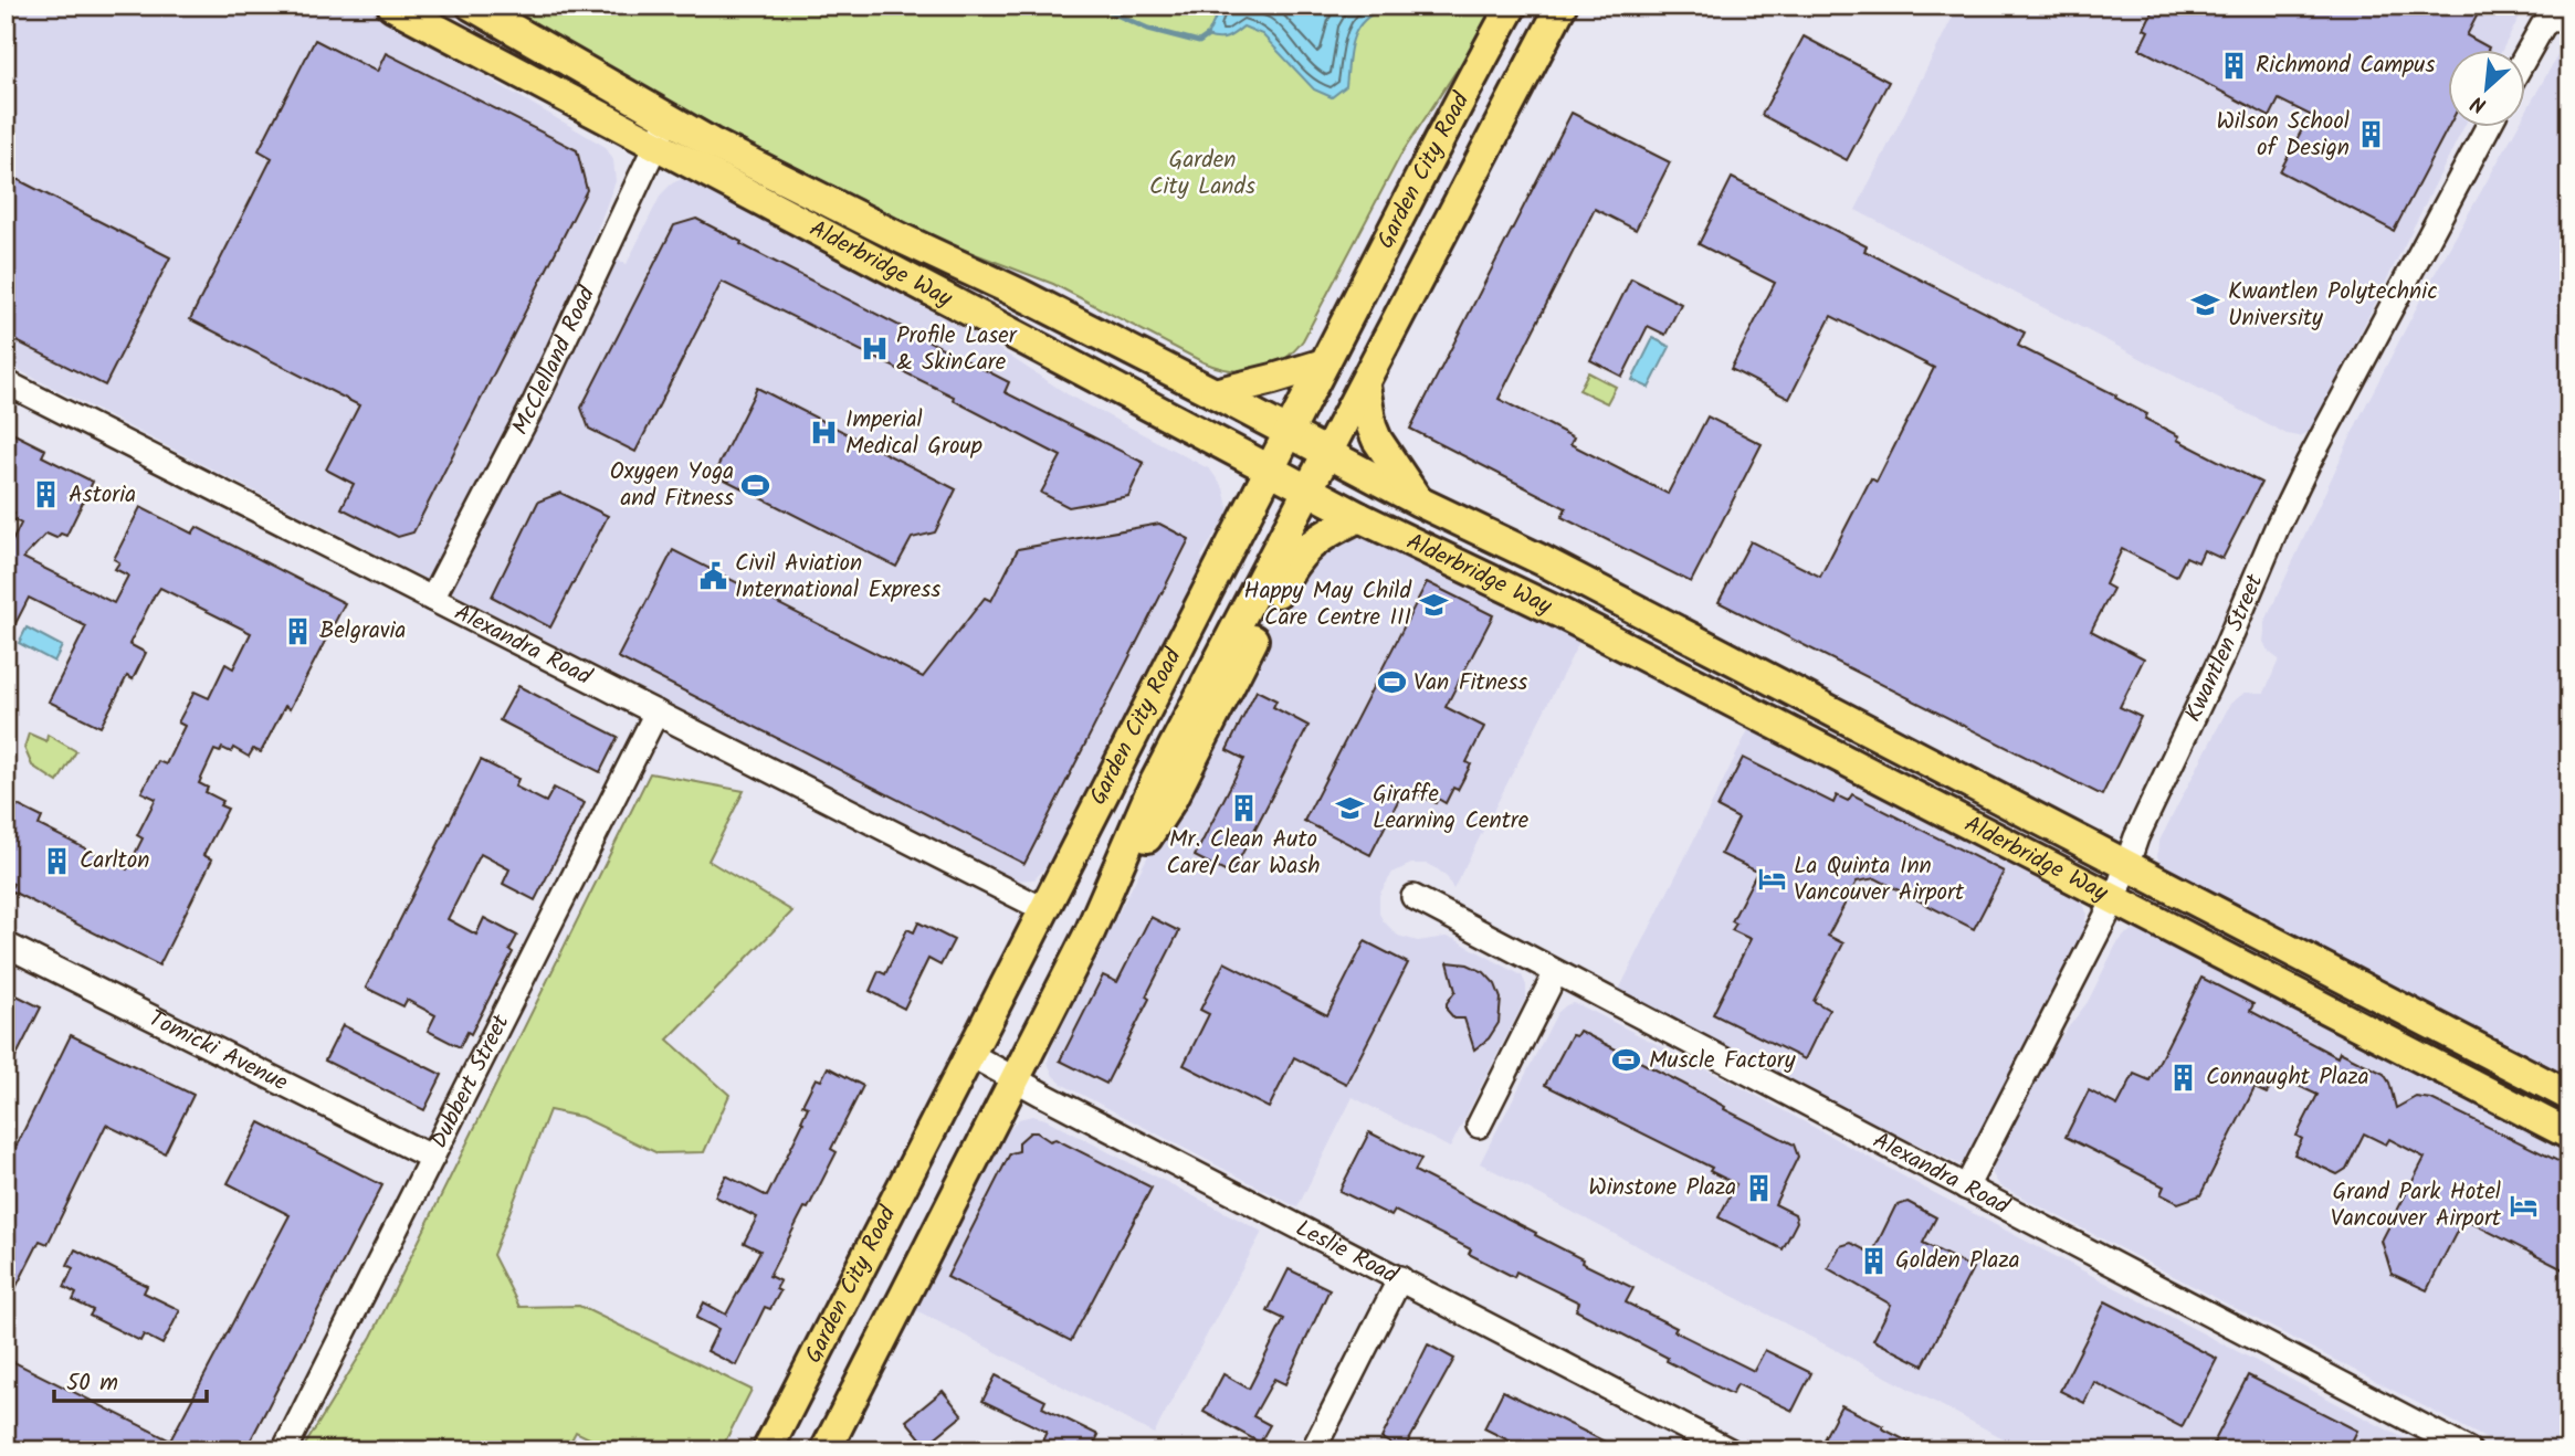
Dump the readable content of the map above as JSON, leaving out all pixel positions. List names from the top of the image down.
{
  "streets": {
    "main road": ["Garden City Road", "Alderbridge Way"],
    "street": [
      "McClelland Road",
      "Alexandra Road",
      "Kwantlen Street",
      "Tomicki Avenue",
      "Dubbert Street",
      "Leslie Road"
    ]
  },
  "crossings": [
    ["Garden City Road", "Alderbridge Way"],
    ["Garden City Road", "Alexandra Road"],
    ["Garden City Road", "Leslie Road"],
    ["Alderbridge Way", "McClelland Road"],
    ["Alderbridge Way", "Kwantlen Street"],
    ["McClelland Road", "Alexandra Road"],
    ["Alexandra Road", "Kwantlen Street"],
    ["Alexandra Road", "Dubbert Street"],
    ["Tomicki Avenue", "Dubbert Street"]
  ],
  "parks": ["Garden City Lands"],
  "places": {
    "building": [
      "Richmond Campus",
      "Wilson School of Design",
      "Astoria",
      "Belgravia",
      "Mr. Clean Auto Care/ Car Wash",
      "Carlton",
      "Connaught Plaza",
      "Winstone Plaza",
      "Golden Plaza"
    ],
    "school or university": ["Kwantlen Polytechnic University", "Happy May Child Care Centre III", "Giraffe Learning Centre"],
    "hospital": ["Profile Laser & SkinCare", "Imperial Medical Group"],
    "sports": ["Oxygen Yoga and Fitness", "Van Fitness", "Muscle Factory"],
    "public building": ["Civil Aviation International Express"],
    "hotel": ["La Quinta Inn Vancouver Airport", "Grand Park Hotel Vancouver Airport"]
  },
  "scale_bar": "50 m",
  "north": "bottom left"
}
